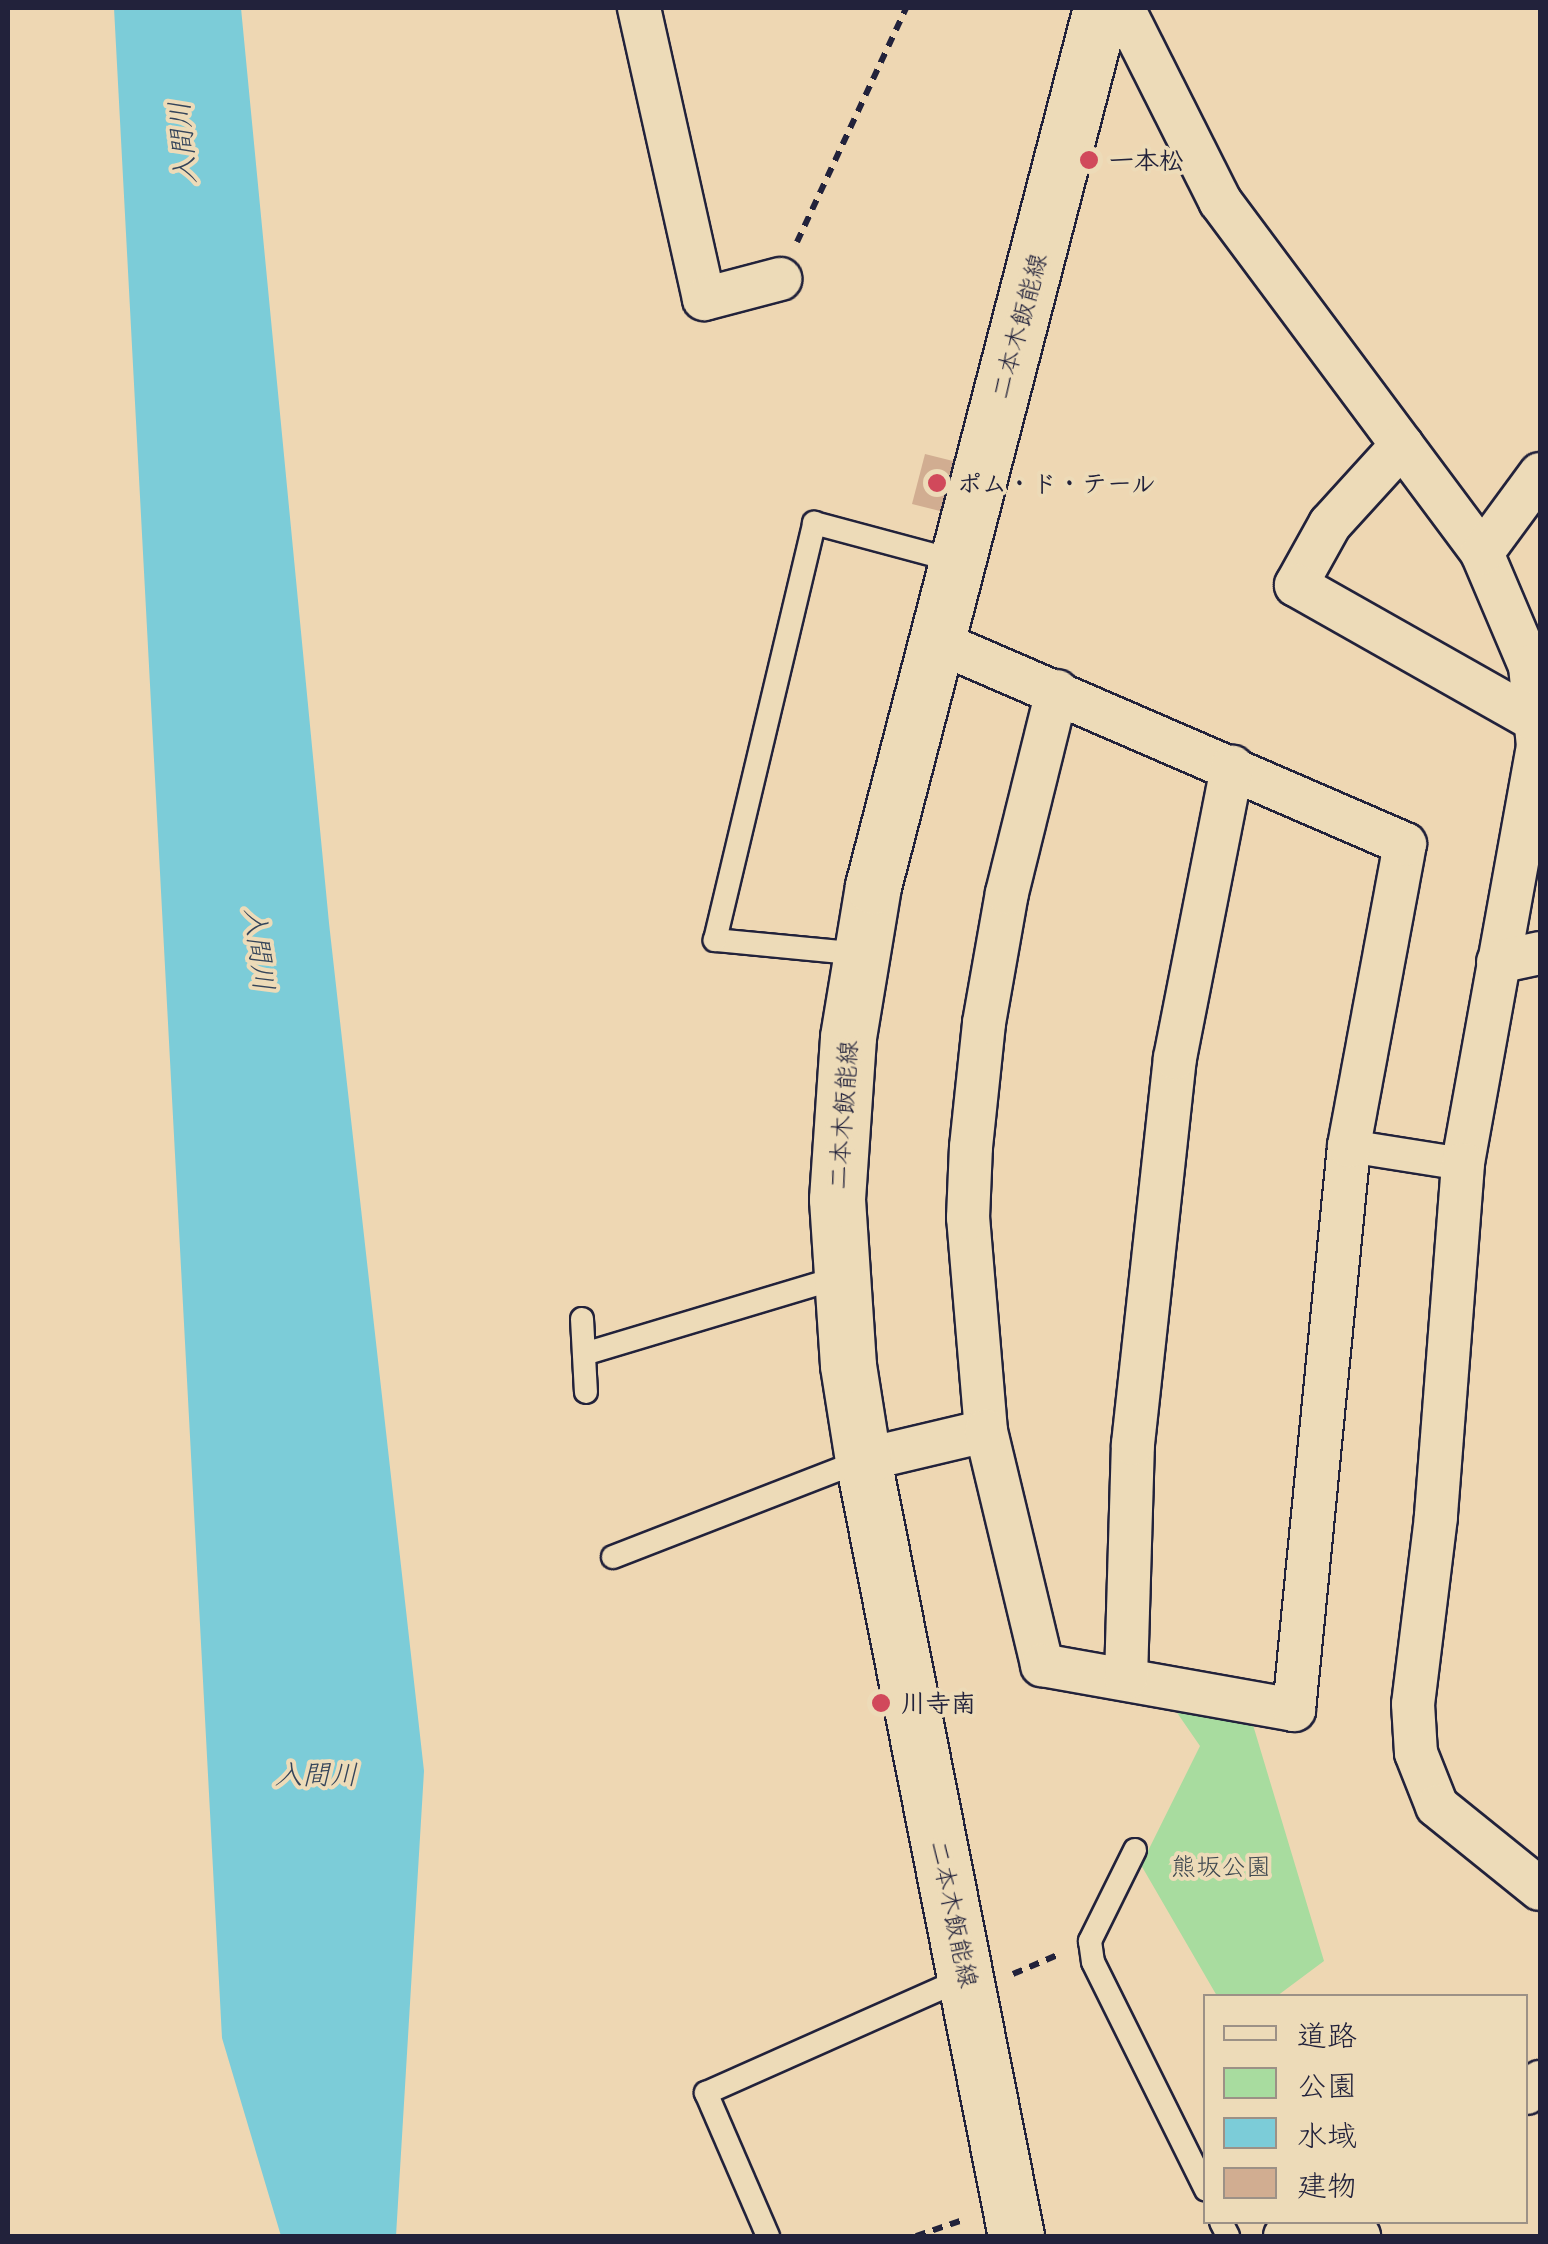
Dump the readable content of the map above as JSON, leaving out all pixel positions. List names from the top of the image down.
{
  "streets": {
    "main road": ["二本木飯能線"]
  },
  "water": ["入間川"],
  "parks": ["熊坂公園"],
  "places": ["一本松", "ポム・ド・テール", "川寺南"],
  "legend": [
    "道路",
    "公園",
    "水域",
    "建物"
  ]
}
